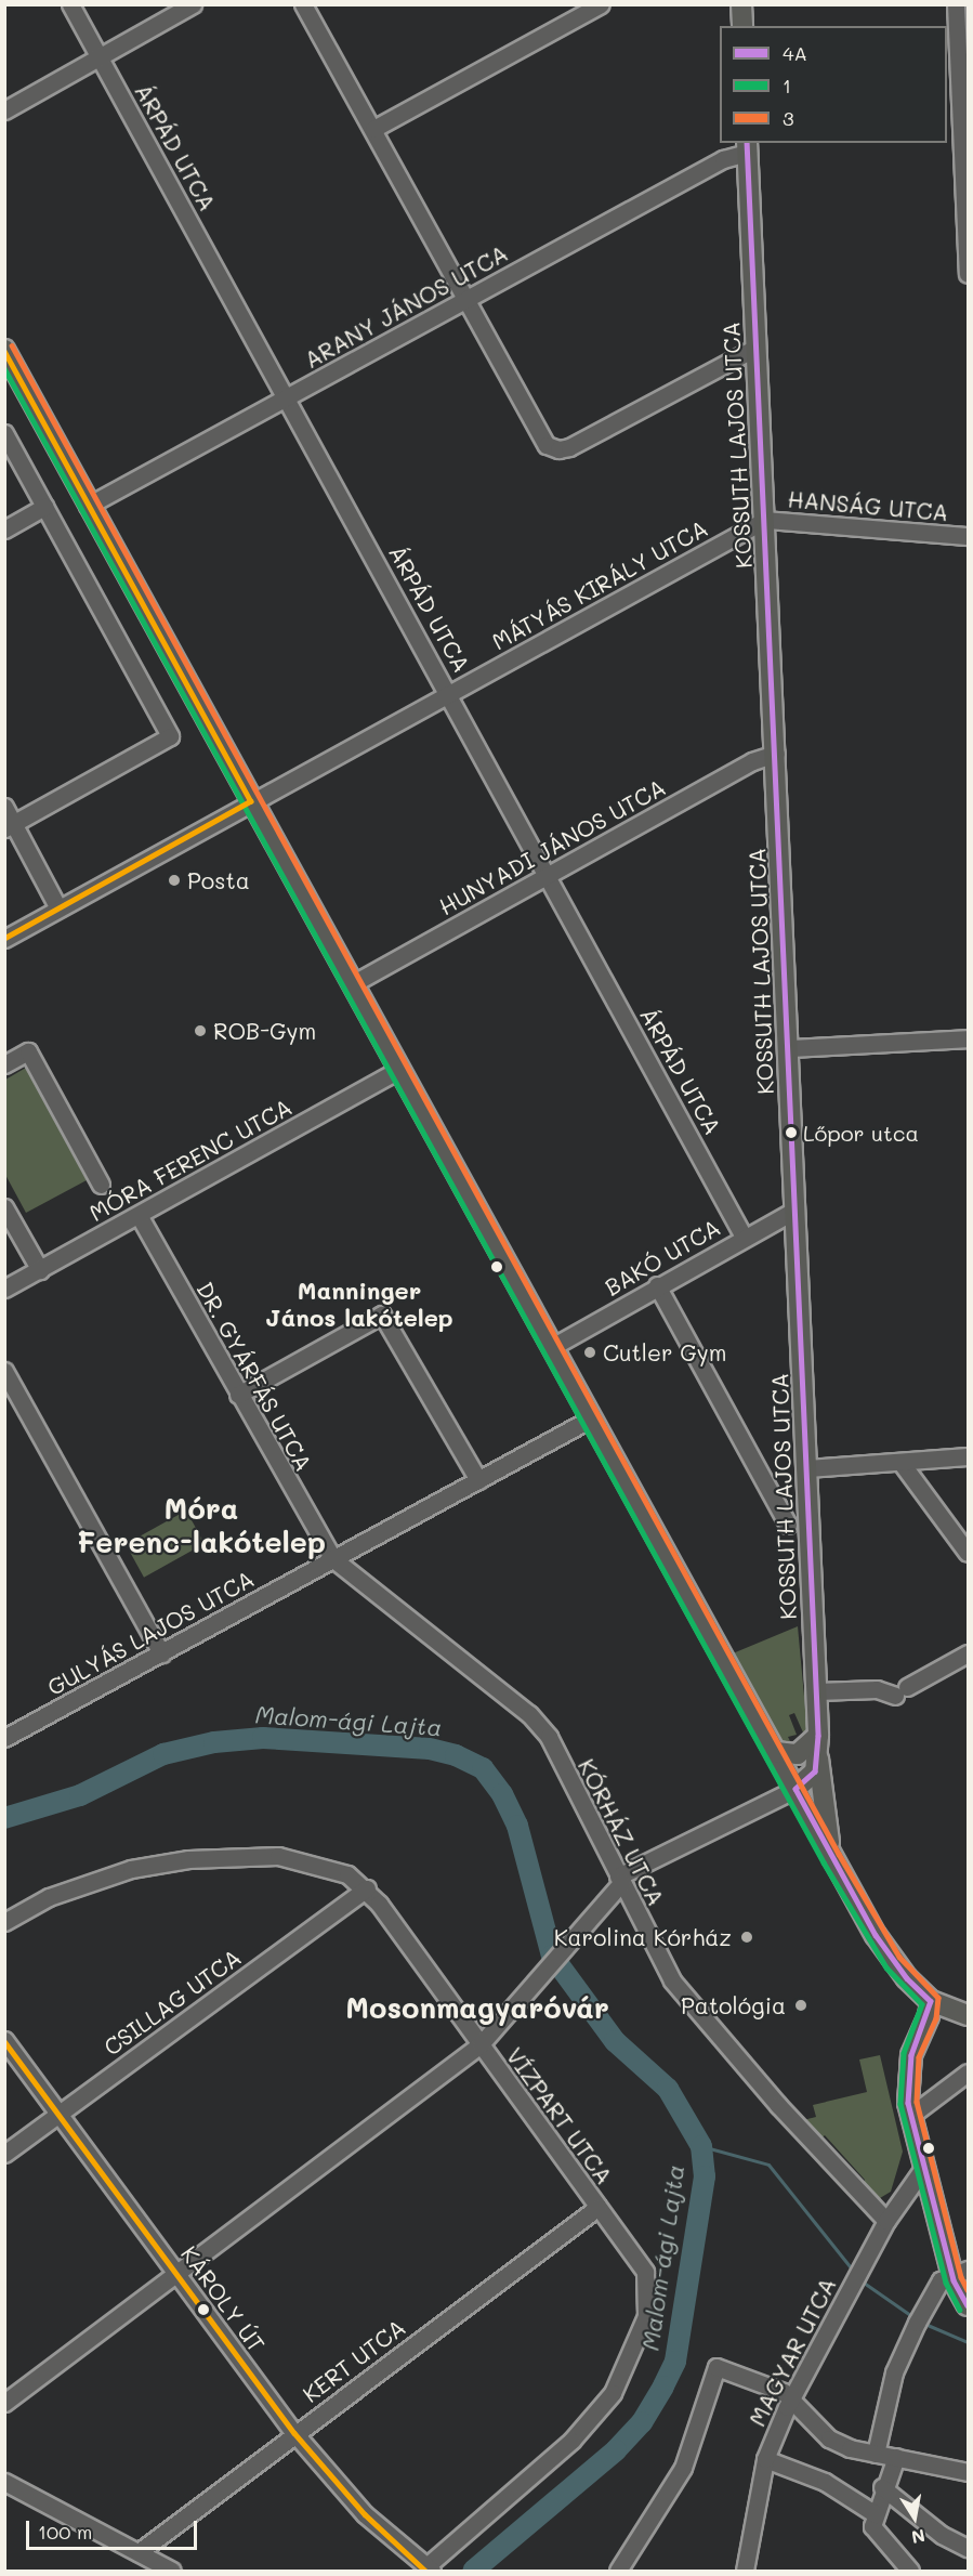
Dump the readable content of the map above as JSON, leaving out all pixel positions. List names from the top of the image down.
{
  "streets": {
    "main road": ["KOSSUTH LAJOS UTCA"],
    "street": [
      "ÁRPÁD UTCA",
      "ARANY JÁNOS UTCA",
      "HANSÁG UTCA",
      "MÁTYÁS KIRÁLY UTCA",
      "HUNYADI JÁNOS UTCA",
      "MÓRA FERENC UTCA",
      "BAKÓ UTCA",
      "DR. GYÁRFÁS UTCA",
      "GULYÁS LAJOS UTCA",
      "KÓRHÁZ UTCA",
      "CSILLAG UTCA",
      "VÍZPART UTCA",
      "KÁROLY ÚT",
      "MAGYAR UTCA",
      "KERT UTCA"
    ]
  },
  "crossings": [
    ["ÁRPÁD UTCA", "ARANY JÁNOS UTCA"],
    ["ÁRPÁD UTCA", "MÁTYÁS KIRÁLY UTCA"],
    ["ÁRPÁD UTCA", "HUNYADI JÁNOS UTCA"],
    ["ÁRPÁD UTCA", "BAKÓ UTCA"],
    ["ARANY JÁNOS UTCA", "KOSSUTH LAJOS UTCA"],
    ["KOSSUTH LAJOS UTCA", "HANSÁG UTCA"],
    ["KOSSUTH LAJOS UTCA", "MÁTYÁS KIRÁLY UTCA"],
    ["KOSSUTH LAJOS UTCA", "HUNYADI JÁNOS UTCA"],
    ["KOSSUTH LAJOS UTCA", "BAKÓ UTCA"],
    ["HANSÁG UTCA", "MÁTYÁS KIRÁLY UTCA"],
    ["MÓRA FERENC UTCA", "DR. GYÁRFÁS UTCA"],
    ["DR. GYÁRFÁS UTCA", "GULYÁS LAJOS UTCA"],
    ["DR. GYÁRFÁS UTCA", "KÓRHÁZ UTCA"],
    ["GULYÁS LAJOS UTCA", "KÓRHÁZ UTCA"],
    ["KÓRHÁZ UTCA", "MAGYAR UTCA"],
    ["CSILLAG UTCA", "VÍZPART UTCA"],
    ["CSILLAG UTCA", "KÁROLY ÚT"],
    ["VÍZPART UTCA", "KÁROLY ÚT"],
    ["VÍZPART UTCA", "KERT UTCA"],
    ["KÁROLY ÚT", "KERT UTCA"]
  ],
  "districts": ["Manninger János lakótelep", "Móra Ferenc-lakótelep", "Mosonmagyaróvár"],
  "water": ["Malom-ági Lajta"],
  "places": [
    "Posta",
    "ROB-Gym",
    "Lőpor utca",
    "Cutler Gym",
    "Karolina Kórház",
    "Patológia"
  ],
  "lines": ["transit line 4A", "transit line 3", "transit line 1"],
  "legend": ["4A", "1", "3"],
  "scale_bar": "100 m",
  "north": "bottom"
}
